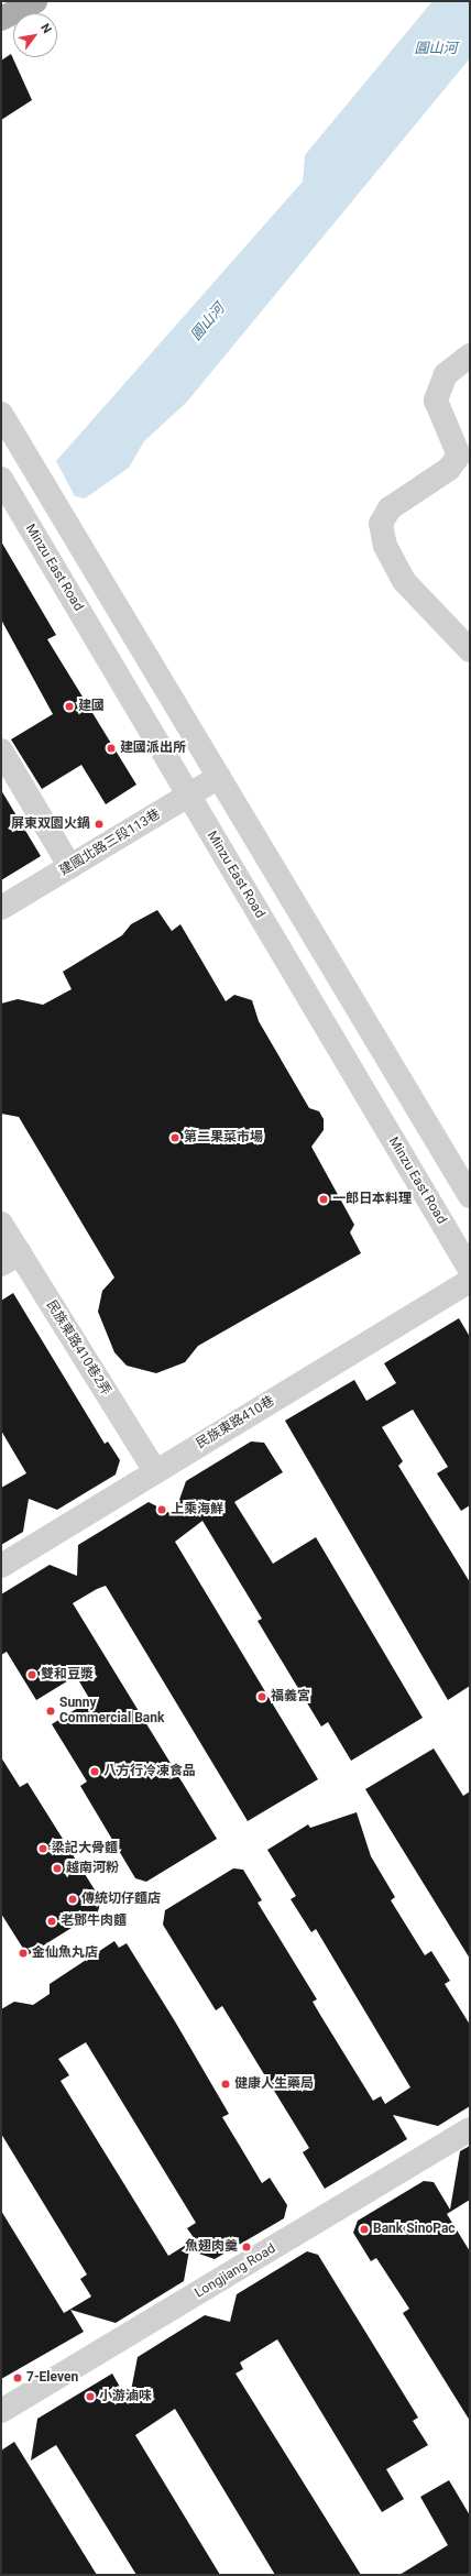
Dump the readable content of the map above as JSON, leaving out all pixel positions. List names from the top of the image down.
{
  "streets": {
    "street": [
      "Minzu East Road",
      "建國北路三段113巷",
      "民族東路410巷2弄",
      "民族東路410巷",
      "Longjiang Road"
    ]
  },
  "crossings": [
    ["Minzu East Road", "建國北路三段113巷"],
    ["民族東路410巷2弄", "民族東路410巷"]
  ],
  "water": ["圓山河"],
  "places": [
    "建國",
    "建國派出所",
    "屏東双園火鍋",
    "第二果菜市場",
    "一郎日本料理",
    "上乘海鮮",
    "雙和豆漿",
    "福義宮",
    "Sunny Commercial Bank",
    "八方行冷凍食品",
    "梁記大骨麵",
    "越南河粉",
    "傳統切仔麵店",
    "老鄧牛肉麵",
    "金仙魚丸店",
    "健康人生藥局",
    "Bank SinoPac",
    "魚翅肉羹",
    "7-Eleven",
    "小游滷味"
  ],
  "north": "top right"
}
